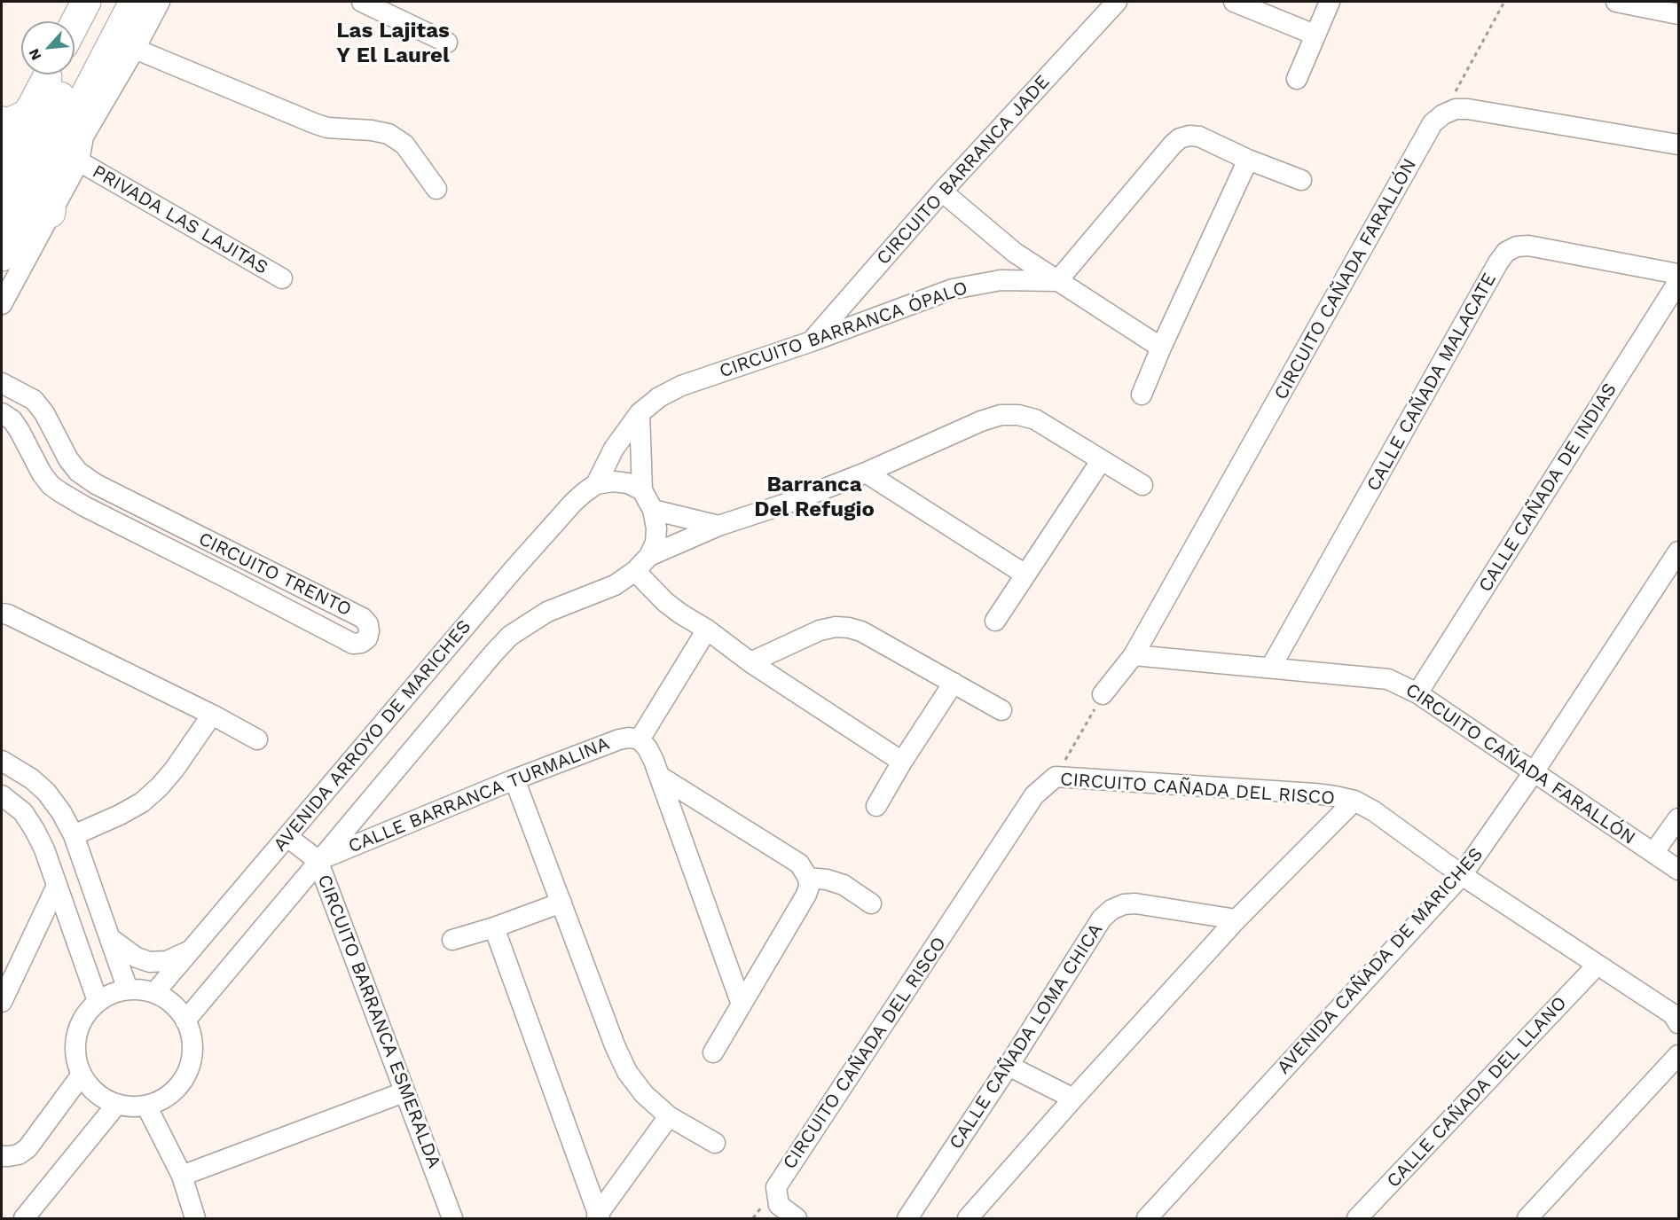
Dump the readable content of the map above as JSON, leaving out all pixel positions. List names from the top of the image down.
{
  "streets": {
    "street": [
      "CIRCUITO BARRANCA JADE",
      "PRIVADA LAS LAJITAS",
      "CIRCUITO CAÑADA FARALLÓN",
      "CIRCUITO BARRANCA ÓPALO",
      "CALLE CAÑADA MALACATE",
      "CALLE CAÑADA DE INDIAS",
      "CIRCUITO TRENTO",
      "AVENIDA ARROYO DE MARICHES",
      "CIRCUITO CAÑADA DEL RISCO",
      "CALLE BARRANCA TURMALINA",
      "AVENIDA CAÑADA DE MARICHES",
      "CIRCUITO BARRANCA ESMERALDA",
      "CALLE CAÑADA LOMA CHICA",
      "CALLE CAÑADA DEL LLANO"
    ]
  },
  "crossings": [
    ["CIRCUITO BARRANCA JADE", "CIRCUITO BARRANCA ÓPALO"],
    ["CIRCUITO CAÑADA FARALLÓN", "CALLE CAÑADA MALACATE"],
    ["CIRCUITO CAÑADA FARALLÓN", "CALLE CAÑADA DE INDIAS"],
    ["CIRCUITO CAÑADA FARALLÓN", "AVENIDA CAÑADA DE MARICHES"],
    ["CIRCUITO BARRANCA ÓPALO", "AVENIDA ARROYO DE MARICHES"],
    ["AVENIDA ARROYO DE MARICHES", "CALLE BARRANCA TURMALINA"],
    ["AVENIDA ARROYO DE MARICHES", "CIRCUITO BARRANCA ESMERALDA"],
    ["CIRCUITO CAÑADA DEL RISCO", "AVENIDA CAÑADA DE MARICHES"],
    ["CIRCUITO CAÑADA DEL RISCO", "CALLE CAÑADA DEL LLANO"],
    ["CALLE BARRANCA TURMALINA", "CIRCUITO BARRANCA ESMERALDA"]
  ],
  "districts": ["Las Lajitas Y El Laurel", "Barranca Del Refugio"],
  "north": "bottom left"
}
